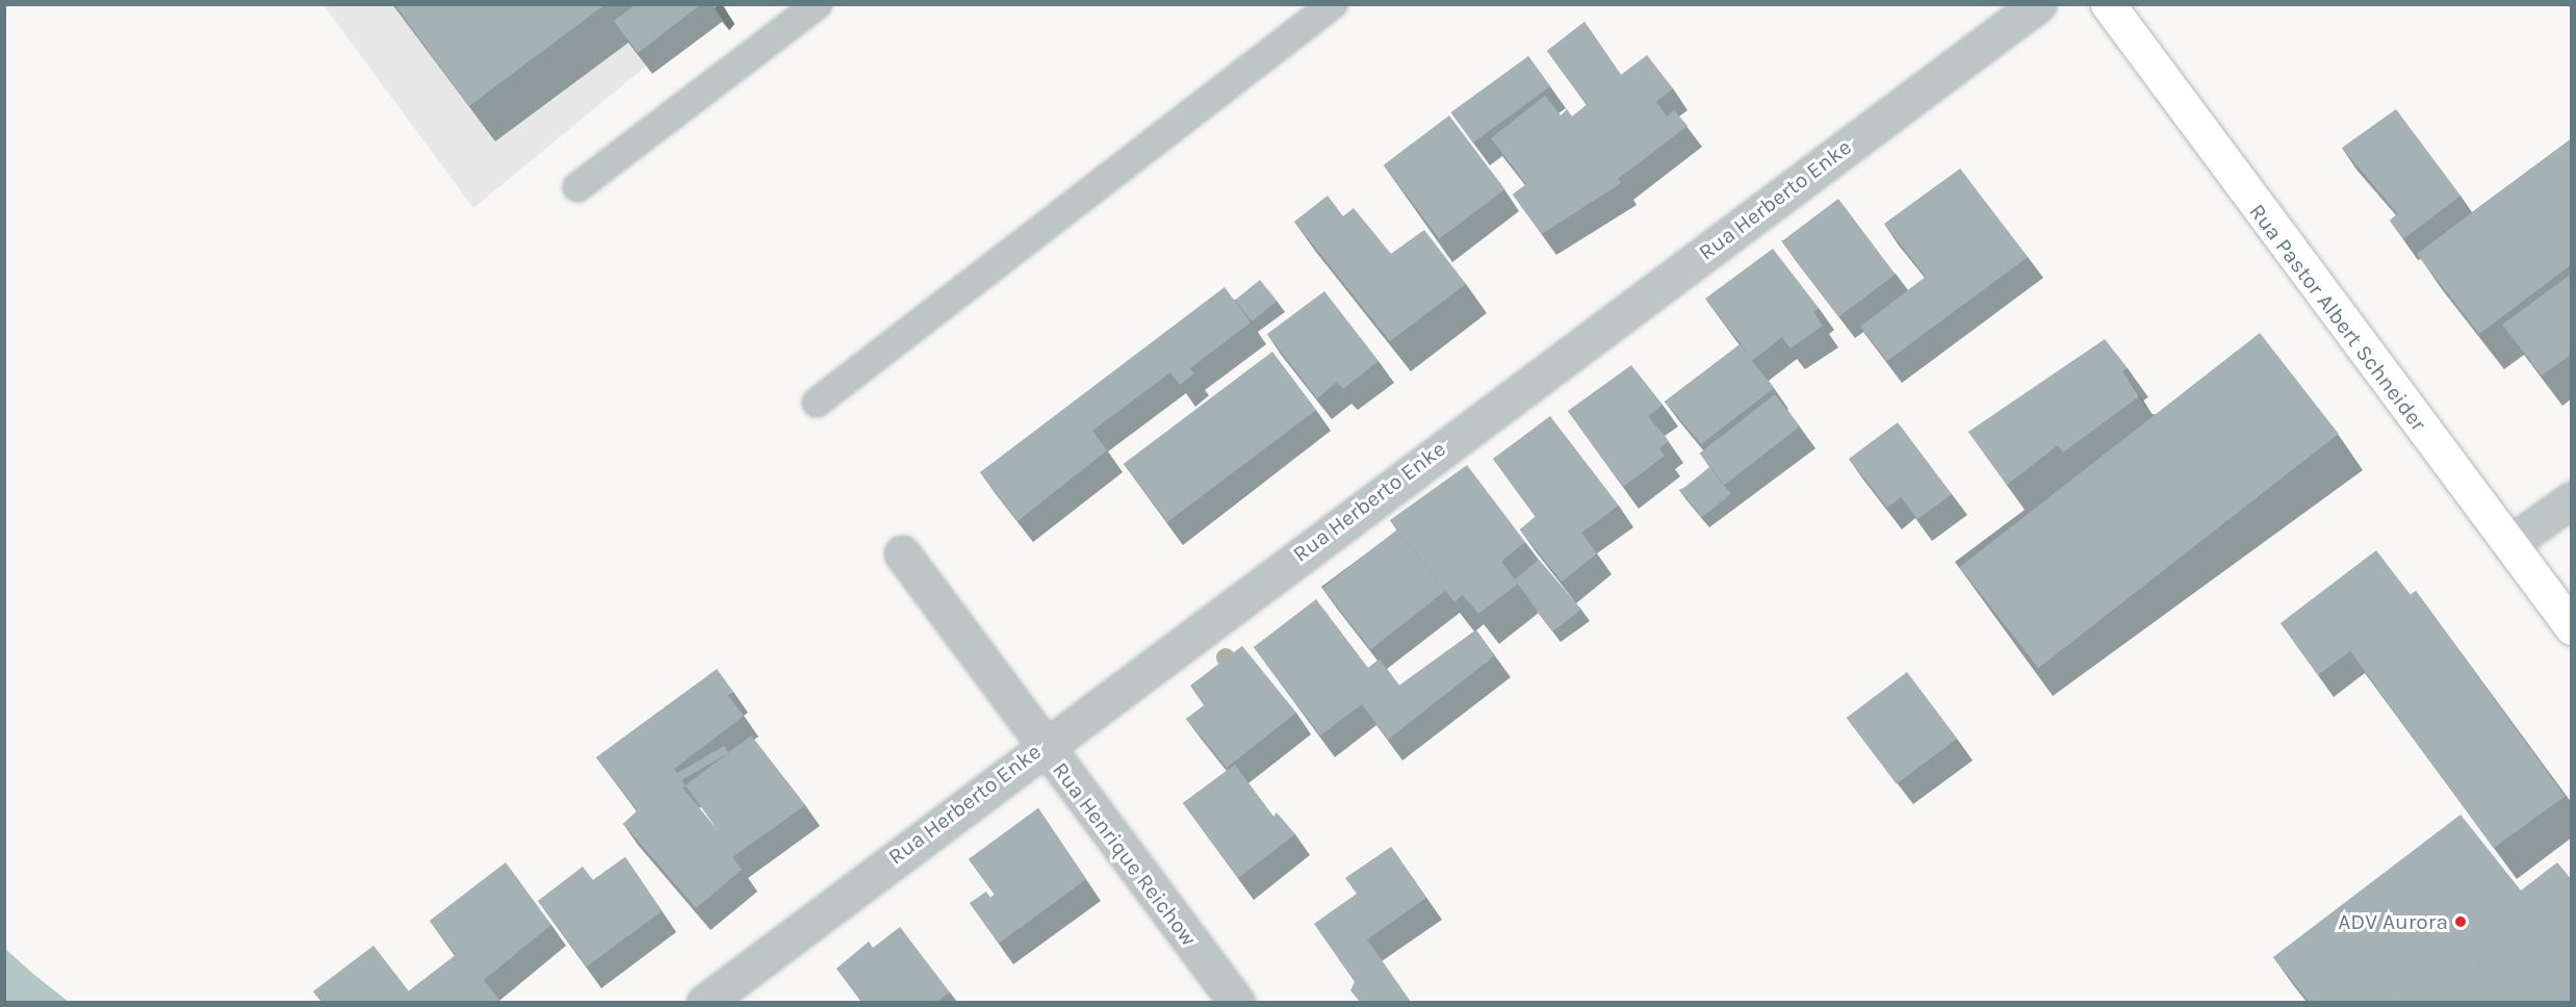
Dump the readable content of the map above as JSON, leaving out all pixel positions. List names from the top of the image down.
{
  "streets": {
    "main road": ["Rua Pastor Albert Schneider"],
    "street": ["Rua Herberto Enke", "Rua Henrique Reichow"]
  },
  "crossings": [
    ["Rua Herberto Enke", "Rua Henrique Reichow"]
  ],
  "places": ["ADV Aurora"]
}
